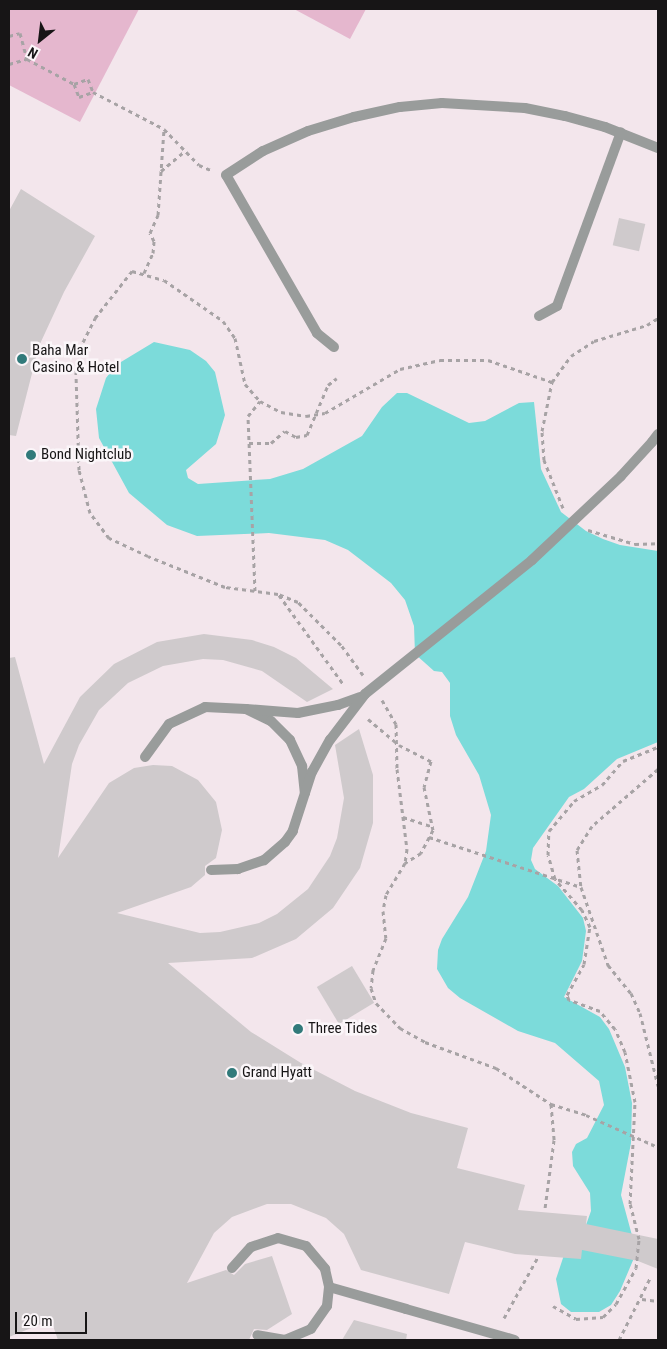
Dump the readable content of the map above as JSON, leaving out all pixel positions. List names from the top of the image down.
{
  "places": [
    "Baha Mar Casino & Hotel",
    "Bond Nightclub",
    "Three Tides",
    "Grand Hyatt"
  ],
  "scale_bar": "20 m",
  "north": "bottom left"
}
